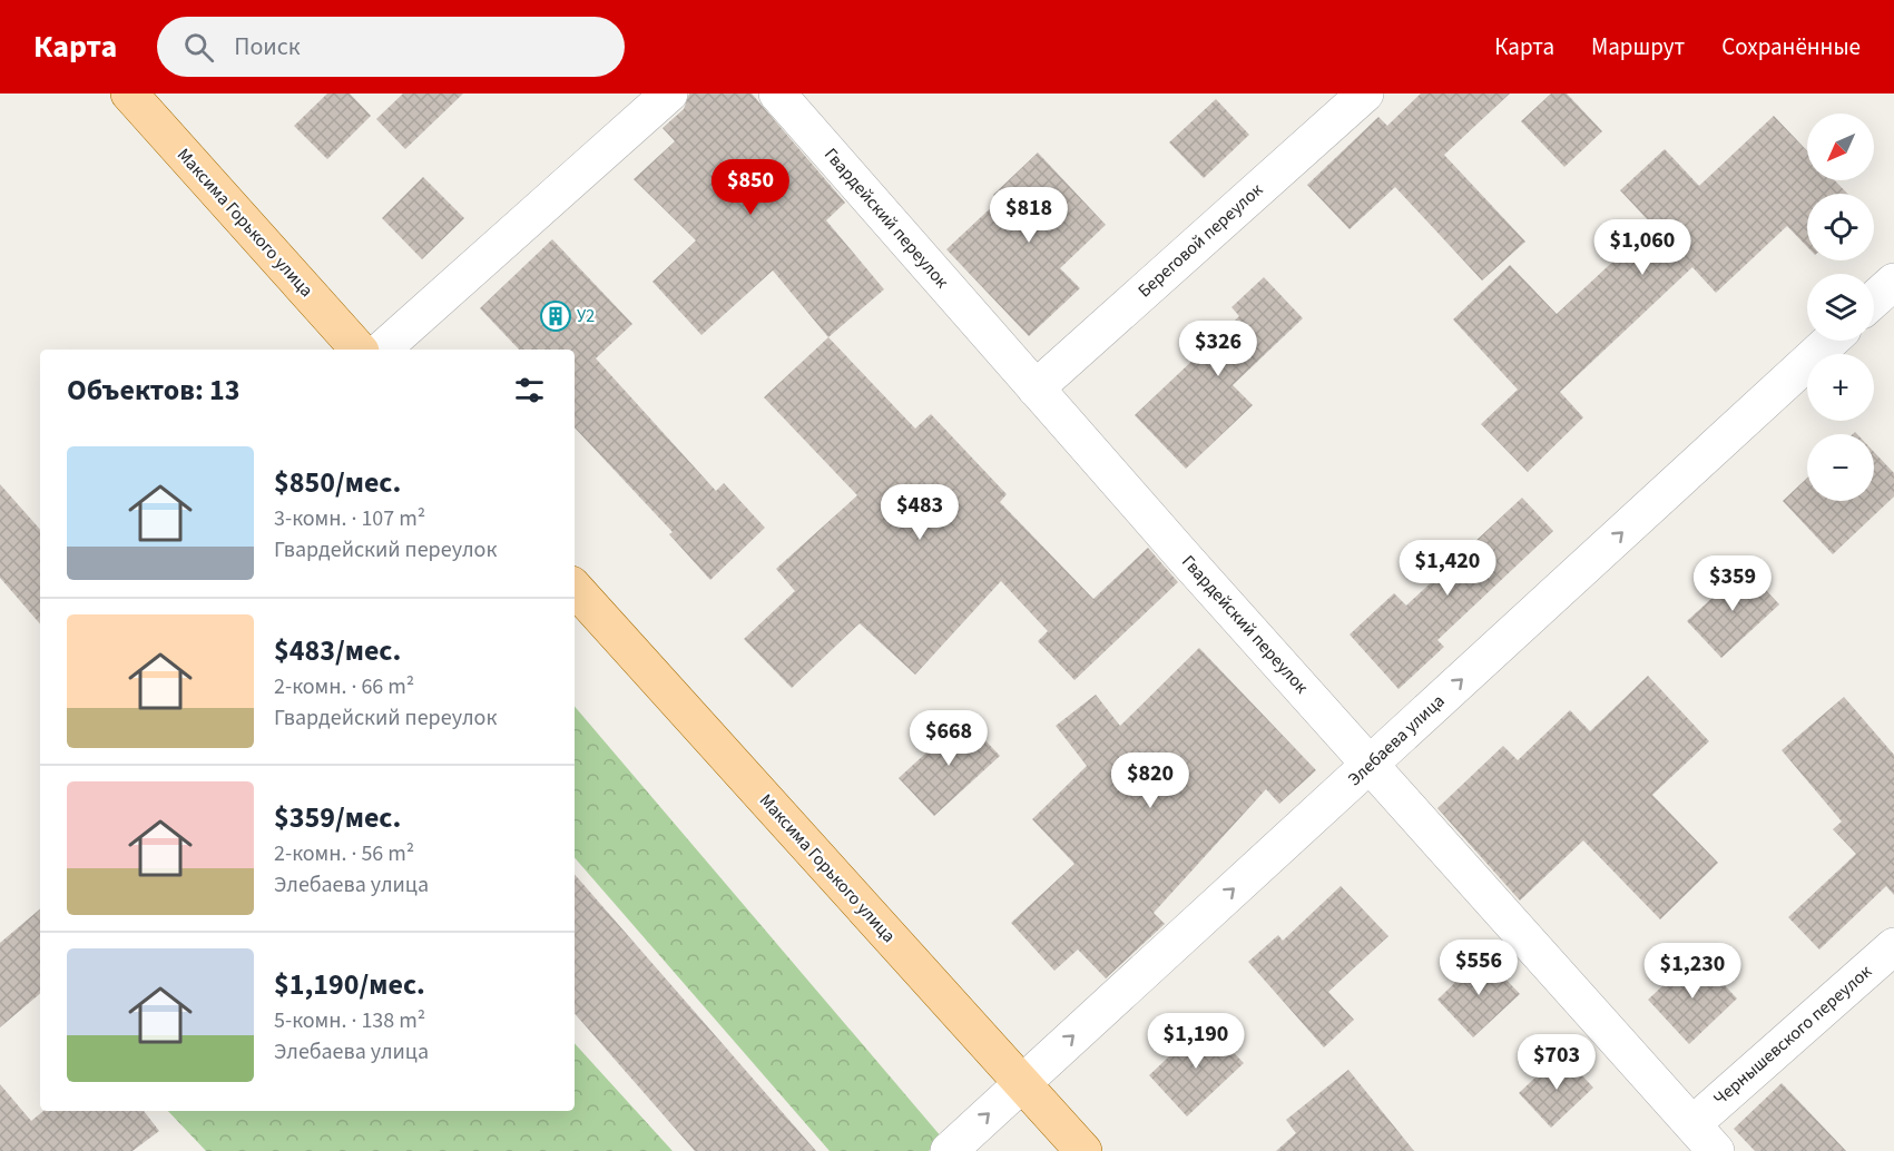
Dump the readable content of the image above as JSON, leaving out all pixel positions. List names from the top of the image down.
{
  "streets": {
    "main road": ["Максима Горького улица"],
    "street": [
      "Гвардейский переулок",
      "Береговой переулок",
      "Элебаева улица",
      "Чернышевского переулок"
    ]
  },
  "crossings": [
    ["Гвардейский переулок", "Береговой переулок"],
    ["Гвардейский переулок", "Элебаева улица"],
    ["Гвардейский переулок", "Чернышевского переулок"],
    ["Максима Горького улица", "Элебаева улица"]
  ],
  "one_way": ["Элебаева улица"],
  "places": {
    "building": ["У2"]
  },
  "north": "bottom left",
  "page": {
    "header": "Карта",
    "search": "Поиск",
    "nav": ["Карта", "Маршрут", "Сохранённые"],
    "map_buttons": ["+", "−"],
    "price": [
      "$850",
      "$818",
      "$1,060",
      "$326",
      "$483",
      "$1,420",
      "$359",
      "$668",
      "$820",
      "$556",
      "$1,230",
      "$1,190",
      "$703"
    ],
    "heading": "Объектов: 13",
    "list": [
      {
        "name": "$850/мес.",
        "note": "3-комн. · 107 m² · Гвардейский переулок"
      },
      {
        "name": "$483/мес.",
        "note": "2-комн. · 66 m² · Гвардейский переулок"
      },
      {
        "name": "$359/мес.",
        "note": "2-комн. · 56 m² · Элебаева улица"
      },
      {
        "name": "$1,190/мес.",
        "note": "5-комн. · 138 m² · Элебаева улица"
      }
    ]
  }
}
